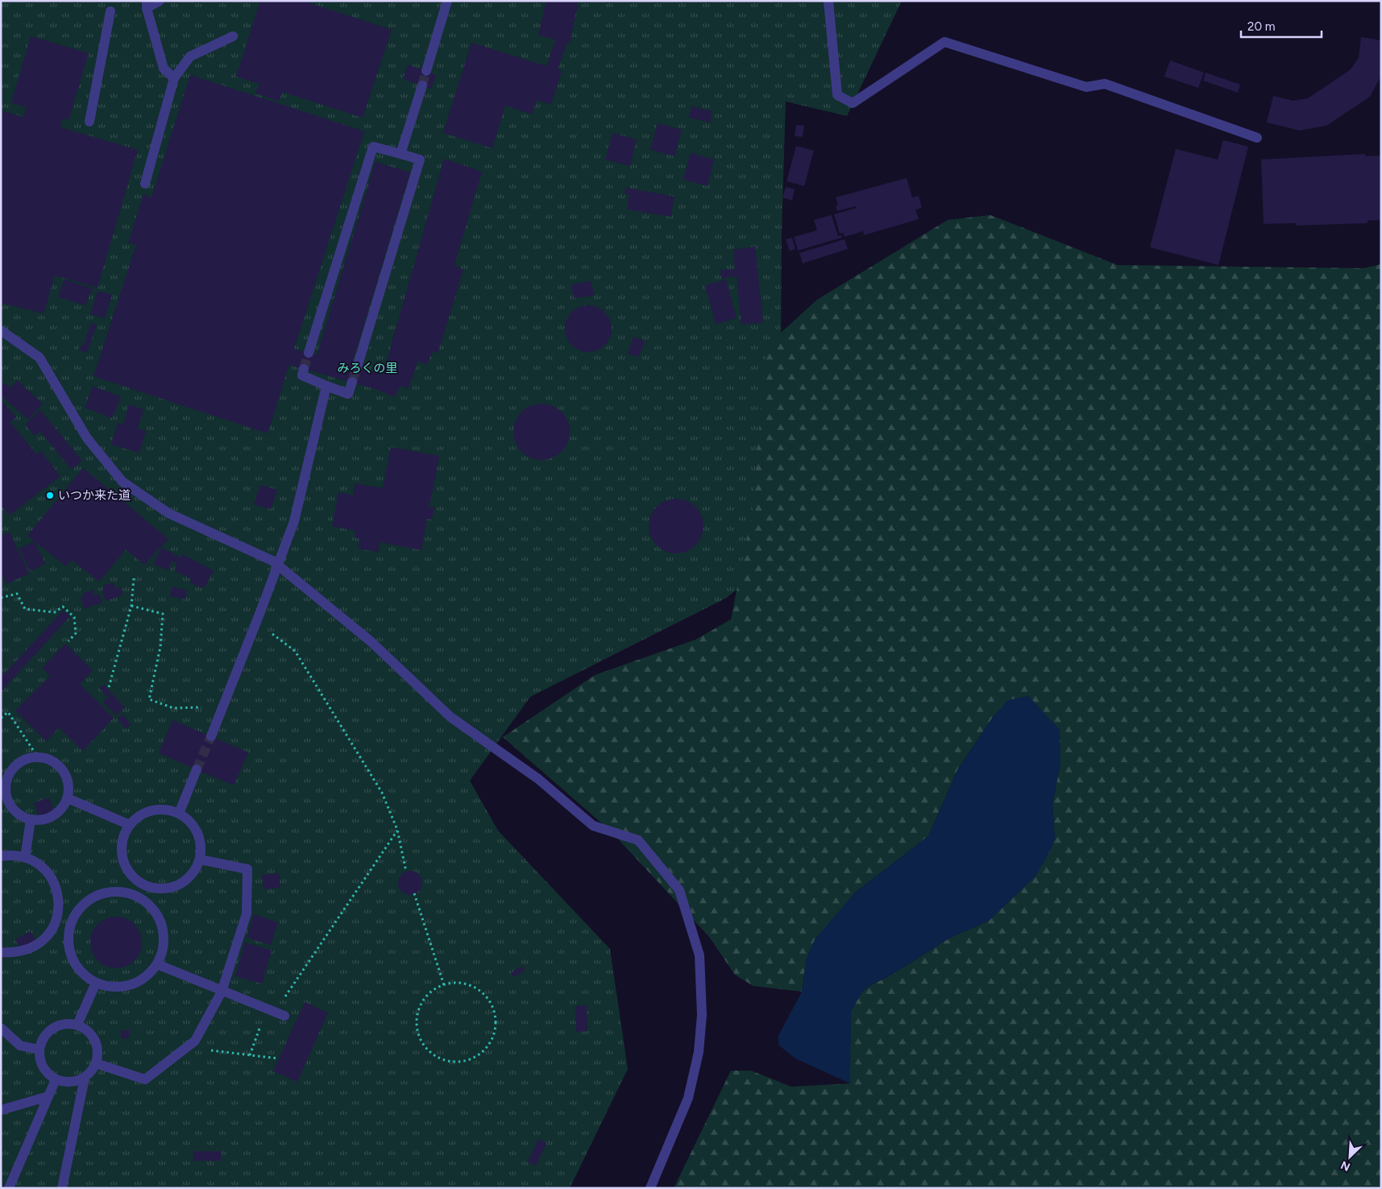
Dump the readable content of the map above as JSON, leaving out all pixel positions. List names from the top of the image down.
{
  "parks": ["みろくの里"],
  "places": ["いつか来た道"],
  "scale_bar": "20 m",
  "north": "bottom left"
}
